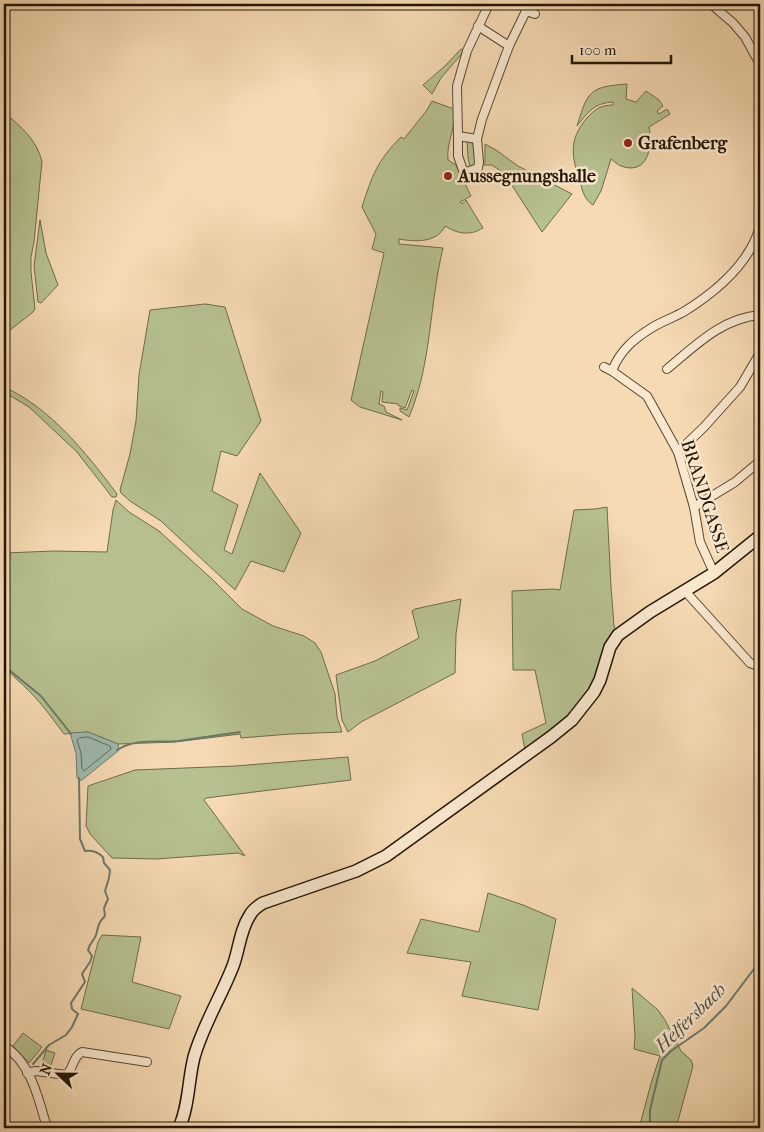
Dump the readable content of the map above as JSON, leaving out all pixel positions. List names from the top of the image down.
{
  "streets": {
    "street": ["BRANDGASSE"]
  },
  "water": ["Helfersbach"],
  "places": ["Grafenberg", "Aussegnungshalle"],
  "scale_bar": "100 m",
  "north": "left"
}
